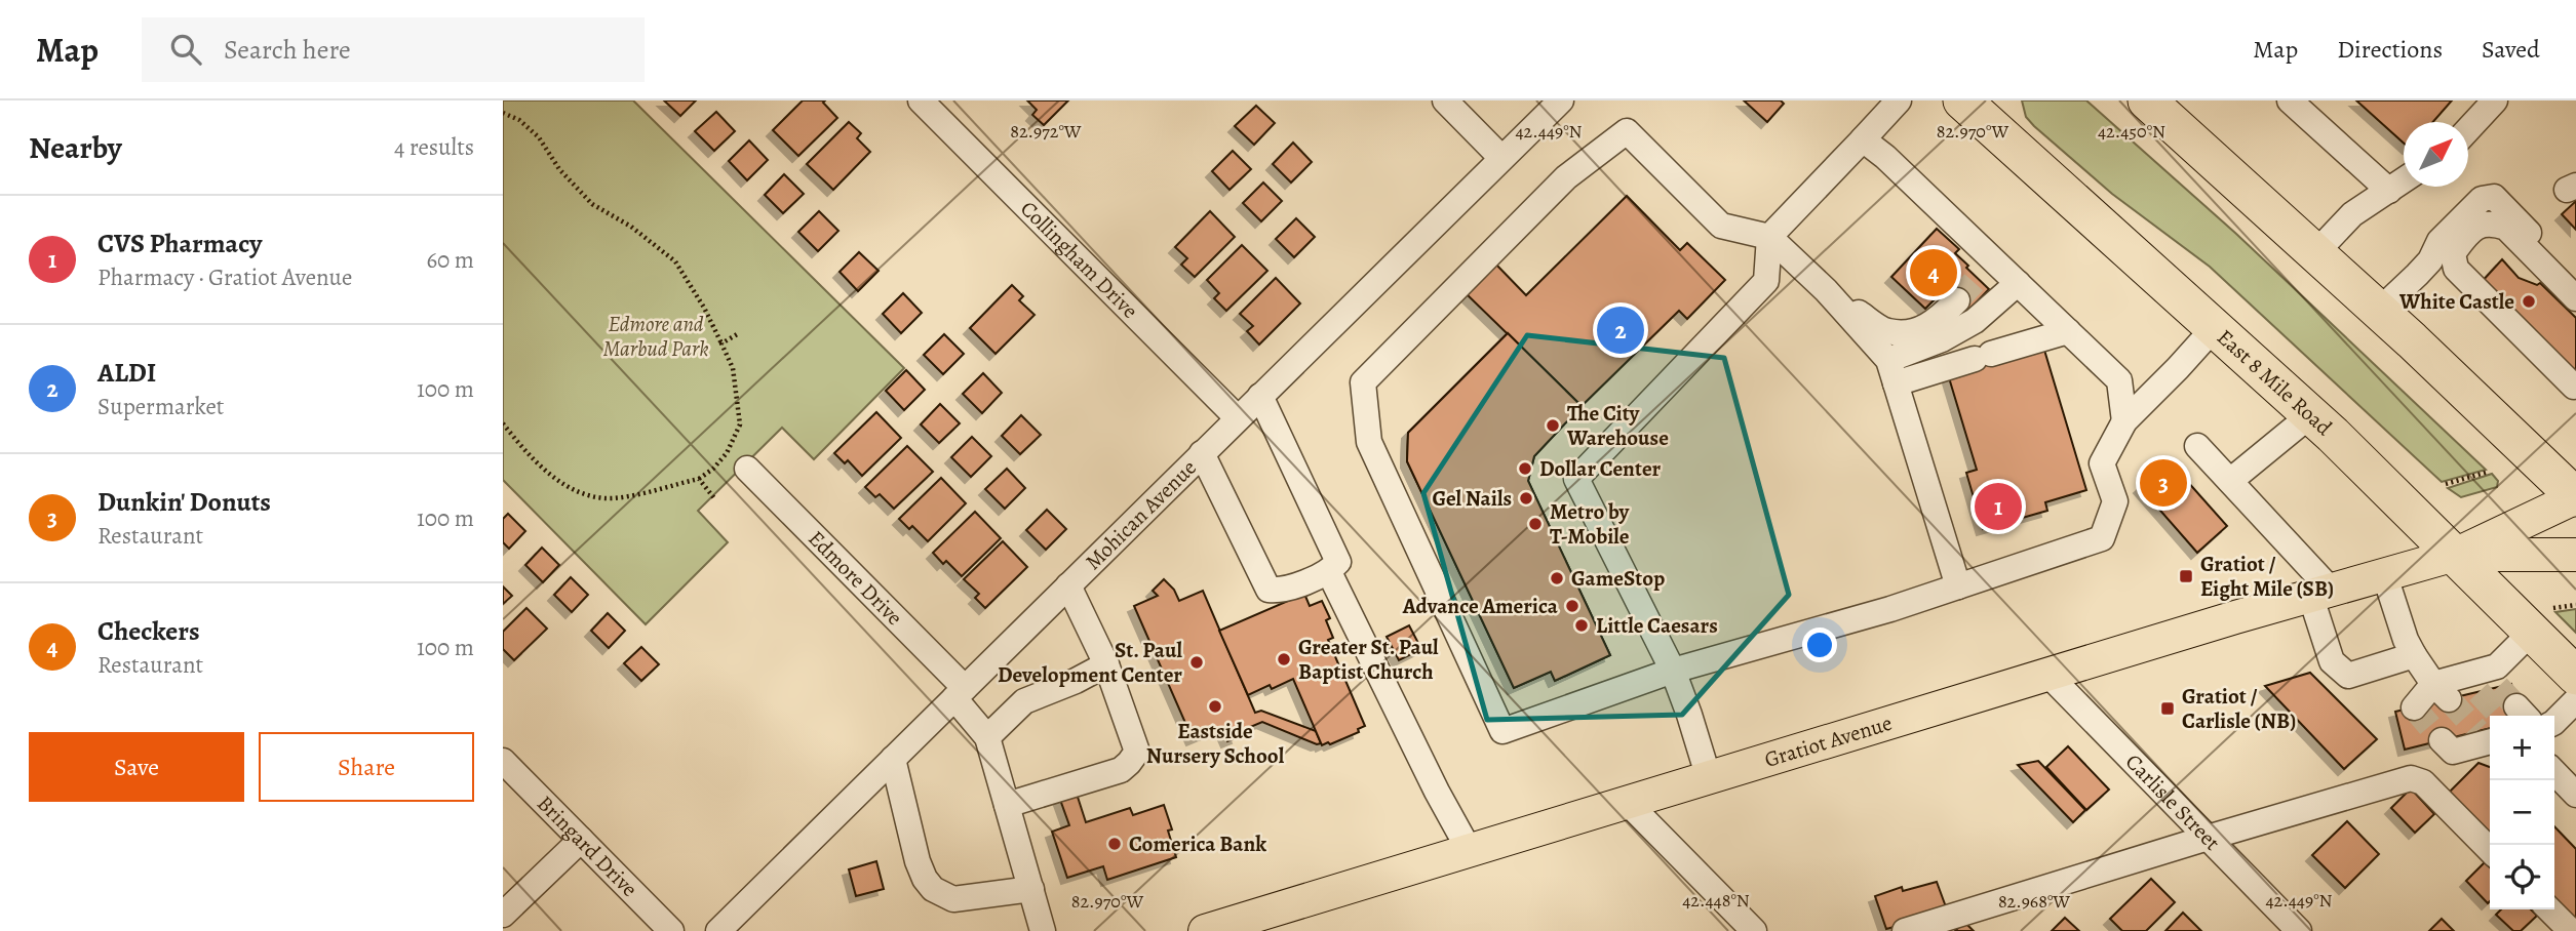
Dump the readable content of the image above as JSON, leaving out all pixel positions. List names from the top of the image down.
{
  "streets": {
    "highway": ["East 8 Mile Road"],
    "main road": ["Gratiot Avenue"],
    "street": [
      "Collingham Drive",
      "Mohican Avenue",
      "Edmore Drive",
      "Carlisle Street",
      "Bringard Drive"
    ]
  },
  "crossings": [
    ["Collingham Drive", "Mohican Avenue"],
    ["East 8 Mile Road", "Gratiot Avenue"],
    ["Mohican Avenue", "Edmore Drive"],
    ["Gratiot Avenue", "Carlisle Street"]
  ],
  "parks": ["Edmore and Marbud Park"],
  "places": {
    "other": [
      "White Castle",
      "The City Warehouse",
      "Dollar Center",
      "Gel Nails",
      "Metro by T-Mobile",
      "GameStop",
      "Advance America",
      "Little Caesars",
      "Greater St. Paul Baptist Church",
      "St. Paul Development Center",
      "Eastside Nursery School",
      "Comerica Bank"
    ],
    "transit": ["Gratiot / Eight Mile (SB)", "Gratiot / Carlisle (NB)"]
  },
  "north": "top right",
  "page": {
    "header": "Map",
    "search": "Search here",
    "nav": ["Map", "Directions", "Saved"],
    "heading": ["Nearby", "4 results"],
    "list": [
      {
        "mark": "1",
        "name": "CVS Pharmacy",
        "note": "Pharmacy · Gratiot Avenue",
        "value": "60 m"
      },
      {
        "mark": "2",
        "name": "ALDI",
        "note": "Supermarket",
        "value": "100 m"
      },
      {
        "mark": "3",
        "name": "Dunkin' Donuts",
        "note": "Restaurant",
        "value": "100 m"
      },
      {
        "mark": "4",
        "name": "Checkers",
        "note": "Restaurant",
        "value": "100 m"
      }
    ],
    "pins": [
      "4",
      "2",
      "3",
      "1"
    ],
    "buttons": ["Save", "Share"],
    "map_buttons": ["+", "−"]
  },
  "coordinates": [
    "82.972°W",
    "82.970°W",
    "42.449°N",
    "42.450°N",
    "42.448°N",
    "82.968°W"
  ]
}
